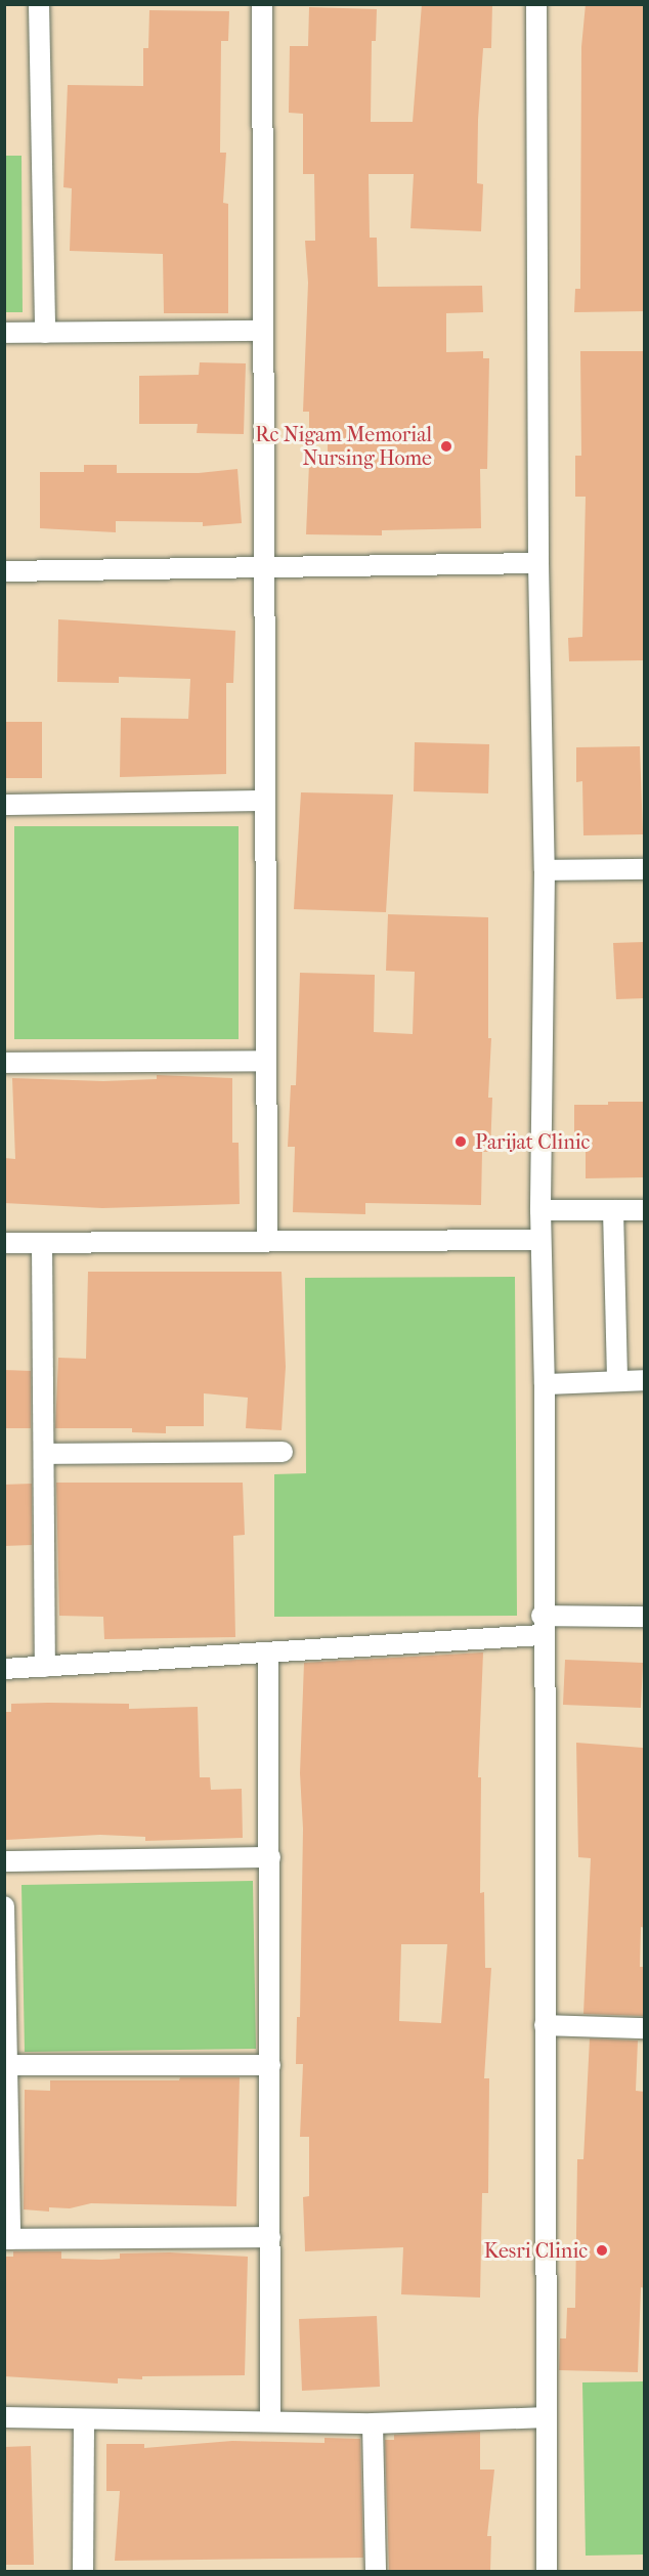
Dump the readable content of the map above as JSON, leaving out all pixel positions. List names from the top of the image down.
{
  "places": ["Rc Nigam Memorial Nursing Home", "Parijat Clinic", "Kesri Clinic"]
}
